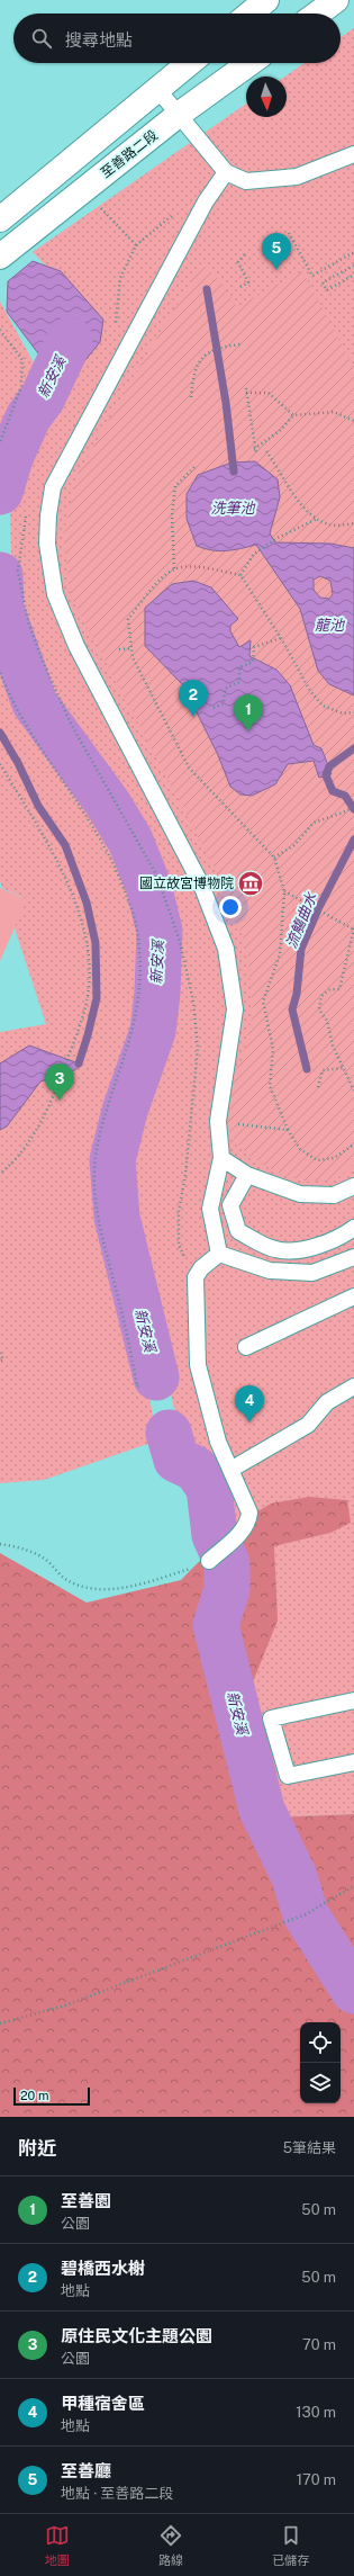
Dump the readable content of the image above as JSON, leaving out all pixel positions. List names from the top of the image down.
{
  "streets": {
    "street": ["至善路二段"]
  },
  "water": [
    "新安溪",
    "洗筆池",
    "龍池",
    "流觴曲水"
  ],
  "places": {
    "museum": ["國立故宮博物院"]
  },
  "scale_bar": "20 m",
  "north": "bottom",
  "page": {
    "search": "搜尋地點",
    "pins": [
      "5",
      "2",
      "1",
      "3",
      "4"
    ],
    "scale": "20 m",
    "heading": ["附近", "5筆結果"],
    "list": [
      {
        "mark": "1",
        "name": "至善園",
        "note": "公園",
        "value": "50 m"
      },
      {
        "mark": "2",
        "name": "碧橋西水榭",
        "note": "地點",
        "value": "50 m"
      },
      {
        "mark": "3",
        "name": "原住民文化主題公園",
        "note": "公園",
        "value": "70 m"
      },
      {
        "mark": "4",
        "name": "甲種宿舍區",
        "note": "地點",
        "value": "130 m"
      },
      {
        "mark": "5",
        "name": "至善廳",
        "note": "地點 · 至善路二段",
        "value": "170 m"
      }
    ],
    "nav": ["地圖", "路線", "已儲存"]
  }
}
